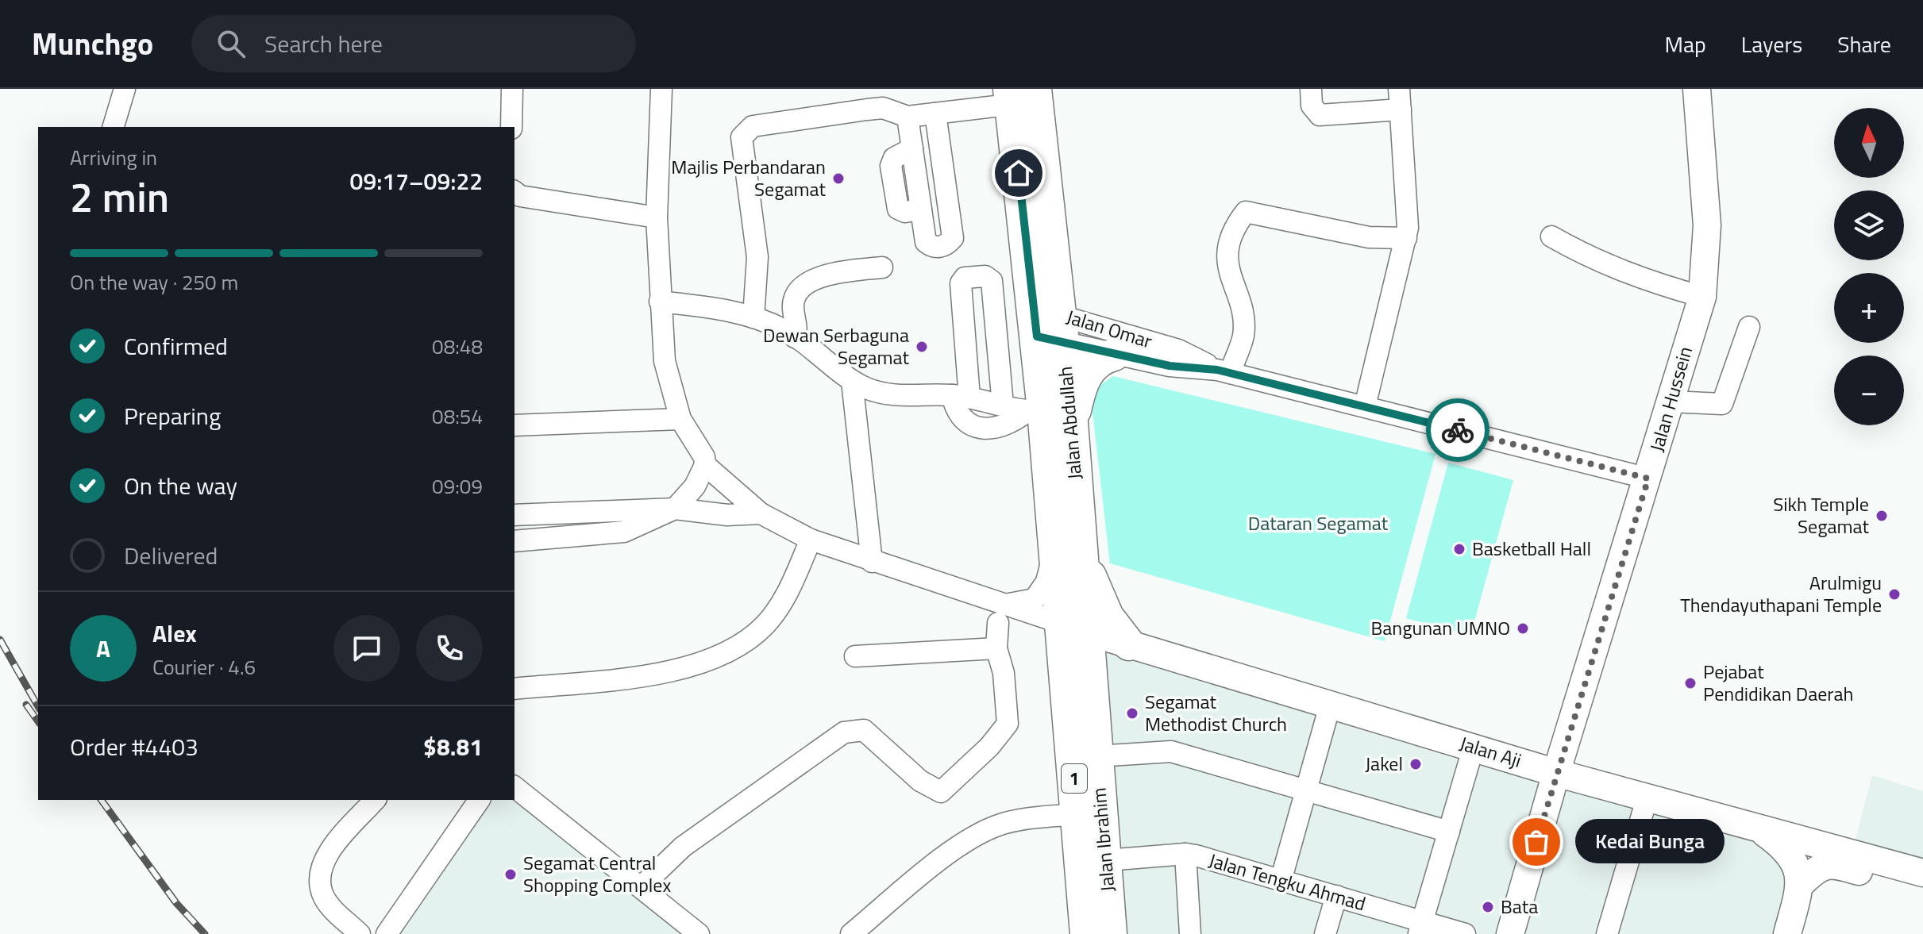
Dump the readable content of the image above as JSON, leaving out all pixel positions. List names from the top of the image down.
{
  "streets": {
    "highway": ["Jalan Abdullah", "1", "Jalan Ibrahim"],
    "main road": ["Jalan Hussein", "Jalan Aji"],
    "street": ["Jalan Omar", "Jalan Tengku Ahmad"]
  },
  "crossings": [
    ["Jalan Omar", "Jalan Hussein"],
    ["Jalan Omar", "Jalan Abdullah"],
    ["Jalan Hussein", "Jalan Aji"],
    ["Jalan Abdullah", "Jalan Aji"],
    ["Jalan Abdullah", "Jalan Ibrahim"],
    ["Jalan Aji", "Jalan Ibrahim"],
    ["Jalan Ibrahim", "Jalan Tengku Ahmad"]
  ],
  "parks": ["Dataran Segamat"],
  "places": [
    "Majlis Perbandaran Segamat",
    "Dewan Serbaguna Segamat",
    "Sikh Temple Segamat",
    "Basketball Hall",
    "Arulmigu Thendayuthapani Temple",
    "Bangunan UMNO",
    "Pejabat Pendidikan Daerah",
    "Segamat Methodist Church",
    "Jakel",
    "Kedai Bunga",
    "Segamat Central Shopping Complex",
    "Bata"
  ],
  "north": "top",
  "page": {
    "header": "Munchgo",
    "search": "Search here",
    "nav": ["Map", "Layers", "Share"],
    "map_buttons": ["+", "−"],
    "heading": ["2 min", "Arriving in", "09:17–09:22"],
    "panel": [
      "Alex",
      "Courier · 4.6",
      "Order #4403",
      "$8.81"
    ],
    "bar": "On the way · 250 m",
    "list": [
      ["Confirmed", "08:48"],
      ["Preparing", "08:54"],
      ["On the way", "09:09"],
      "Delivered"
    ],
    "round": "A",
    "bubble": "Kedai Bunga"
  }
}
